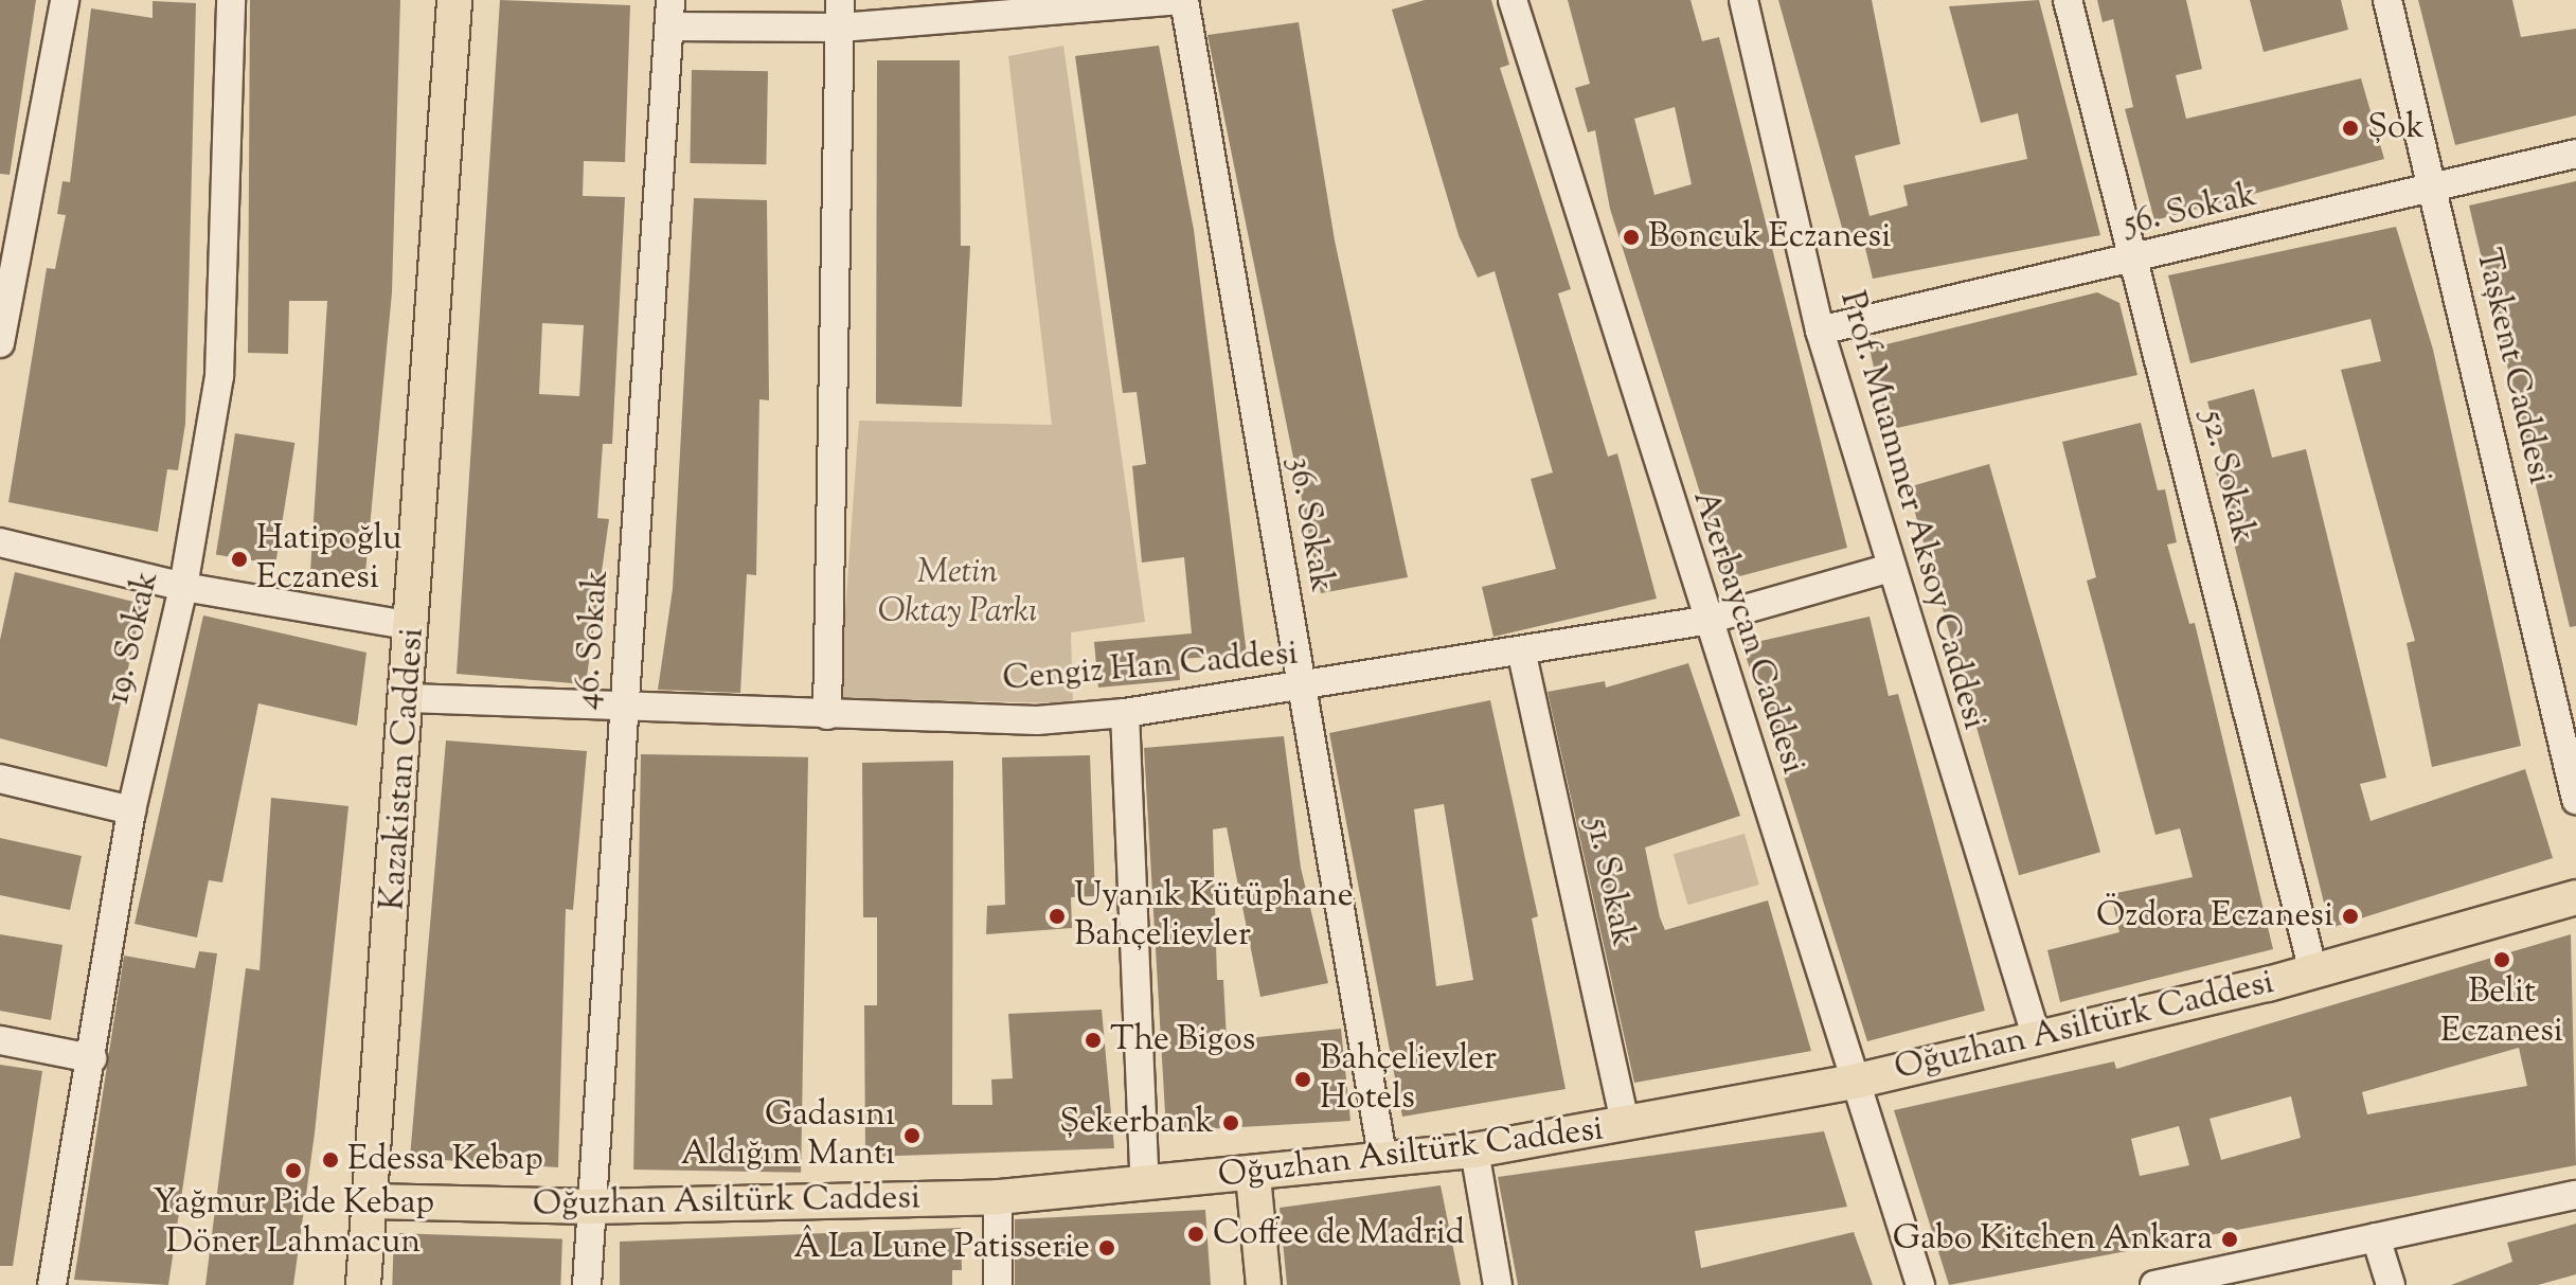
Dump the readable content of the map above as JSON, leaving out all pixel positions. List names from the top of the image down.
{
  "streets": {
    "main road": ["Kazakistan Caddesi", "Oğuzhan Asiltürk Caddesi"],
    "street": [
      "56. Sokak",
      "Taşkent Caddesi",
      "52. Sokak",
      "Prof. Muammer Aksoy Caddesi",
      "36. Sokak",
      "Azerbaycan Caddesi",
      "19. Sokak",
      "46. Sokak",
      "Cengiz Han Caddesi",
      "51. Sokak"
    ]
  },
  "crossings": [
    ["56. Sokak", "Taşkent Caddesi"],
    ["56. Sokak", "52. Sokak"],
    ["56. Sokak", "Prof. Muammer Aksoy Caddesi"],
    ["52. Sokak", "Oğuzhan Asiltürk Caddesi"],
    ["Prof. Muammer Aksoy Caddesi", "Cengiz Han Caddesi"],
    ["Prof. Muammer Aksoy Caddesi", "Oğuzhan Asiltürk Caddesi"],
    ["36. Sokak", "Cengiz Han Caddesi"],
    ["36. Sokak", "Oğuzhan Asiltürk Caddesi"],
    ["Azerbaycan Caddesi", "Cengiz Han Caddesi"],
    ["Azerbaycan Caddesi", "Oğuzhan Asiltürk Caddesi"],
    ["46. Sokak", "Cengiz Han Caddesi"],
    ["46. Sokak", "Oğuzhan Asiltürk Caddesi"],
    ["Cengiz Han Caddesi", "Kazakistan Caddesi"],
    ["Cengiz Han Caddesi", "51. Sokak"],
    ["Kazakistan Caddesi", "Oğuzhan Asiltürk Caddesi"],
    ["51. Sokak", "Oğuzhan Asiltürk Caddesi"]
  ],
  "parks": ["Metin Oktay Parkı"],
  "places": [
    "Şok",
    "Boncuk Eczanesi",
    "Hatipoğlu Eczanesi",
    "Uyanık Kütüphane Bahçelievler",
    "Özdora Eczanesi",
    "Belit Eczanesi",
    "The Bigos",
    "Bahçelievler Hotels",
    "Şekerbank",
    "Gadasını Aldığım Mantı",
    "Edessa Kebap",
    "Yağmur Pide Kebap Döner Lahmacun",
    "Coffee de Madrid",
    "Gabo Kitchen Ankara",
    "Â La Lune Patisserie"
  ]
}
